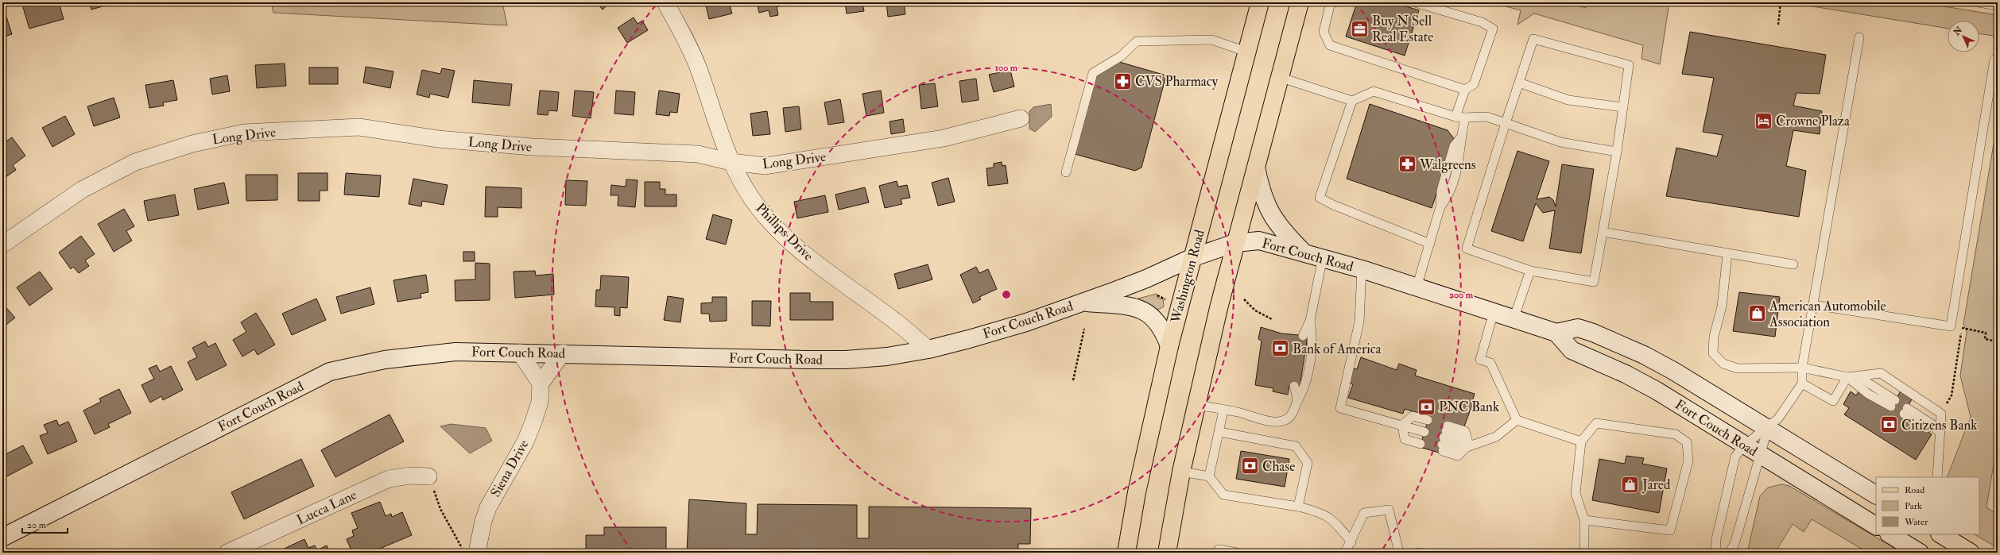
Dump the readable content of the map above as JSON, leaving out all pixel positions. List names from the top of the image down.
{
  "streets": {
    "main road": ["Washington Road"],
    "street": [
      "Long Drive",
      "Phillips Drive",
      "Fort Couch Road",
      "Siena Drive",
      "Lucca Lane"
    ]
  },
  "crossings": [
    ["Long Drive", "Phillips Drive"],
    ["Phillips Drive", "Fort Couch Road"],
    ["Fort Couch Road", "Washington Road"]
  ],
  "places": {
    "office": ["Buy N Sell Real Estate"],
    "pharmacy": ["CVS Pharmacy", "Walgreens"],
    "hotel": ["Crowne Plaza"],
    "shop": ["American Automobile Association", "Jared"],
    "bank": [
      "Bank of America",
      "PNC Bank",
      "Citizens Bank",
      "Chase"
    ]
  },
  "legend": ["Road", "Park", "Water"],
  "scale_bar": "20 m",
  "north": "top left",
  "rings": ["100 m", "200 m"]
}
